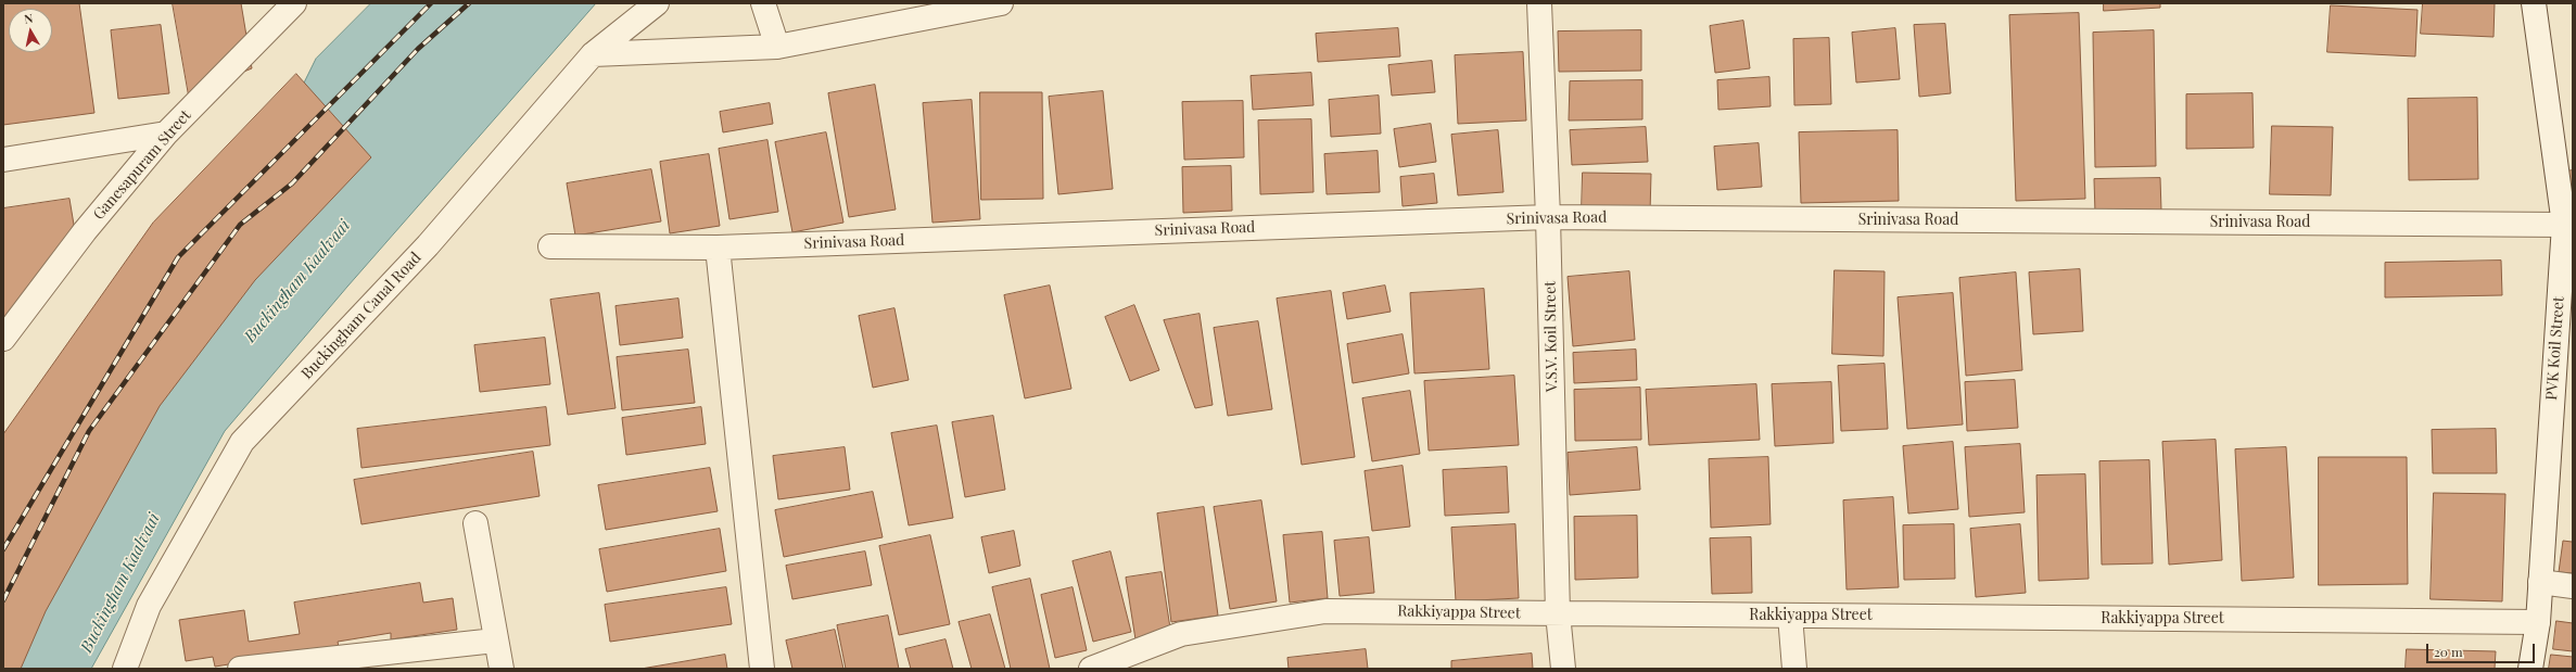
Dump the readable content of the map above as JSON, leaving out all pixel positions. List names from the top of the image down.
{
  "streets": {
    "street": [
      "Ganesapuram Street",
      "Srinivasa Road",
      "Buckingham Canal Road",
      "V.S.V. Koil Street",
      "PVK Koil Street",
      "Rakkiyappa Street"
    ]
  },
  "crossings": [
    ["Srinivasa Road", "V.S.V. Koil Street"],
    ["Srinivasa Road", "PVK Koil Street"],
    ["V.S.V. Koil Street", "Rakkiyappa Street"],
    ["PVK Koil Street", "Rakkiyappa Street"]
  ],
  "water": ["Buckingham Kaalvaai"],
  "scale_bar": "20 m",
  "north": "top"
}
